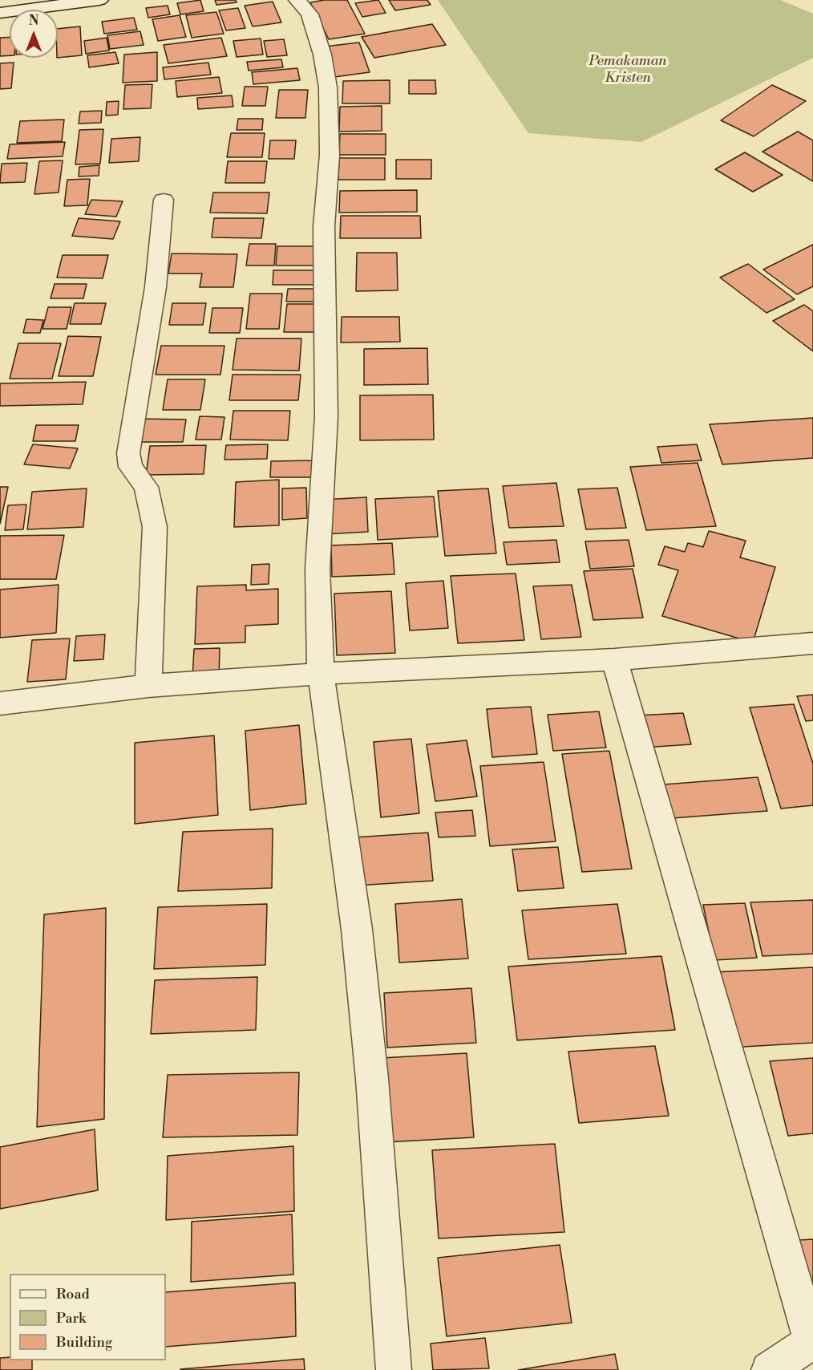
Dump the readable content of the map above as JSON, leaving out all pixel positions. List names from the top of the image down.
{
  "parks": ["Pemakaman Kristen"],
  "legend": ["Road", "Park", "Building"],
  "north": "top"
}
